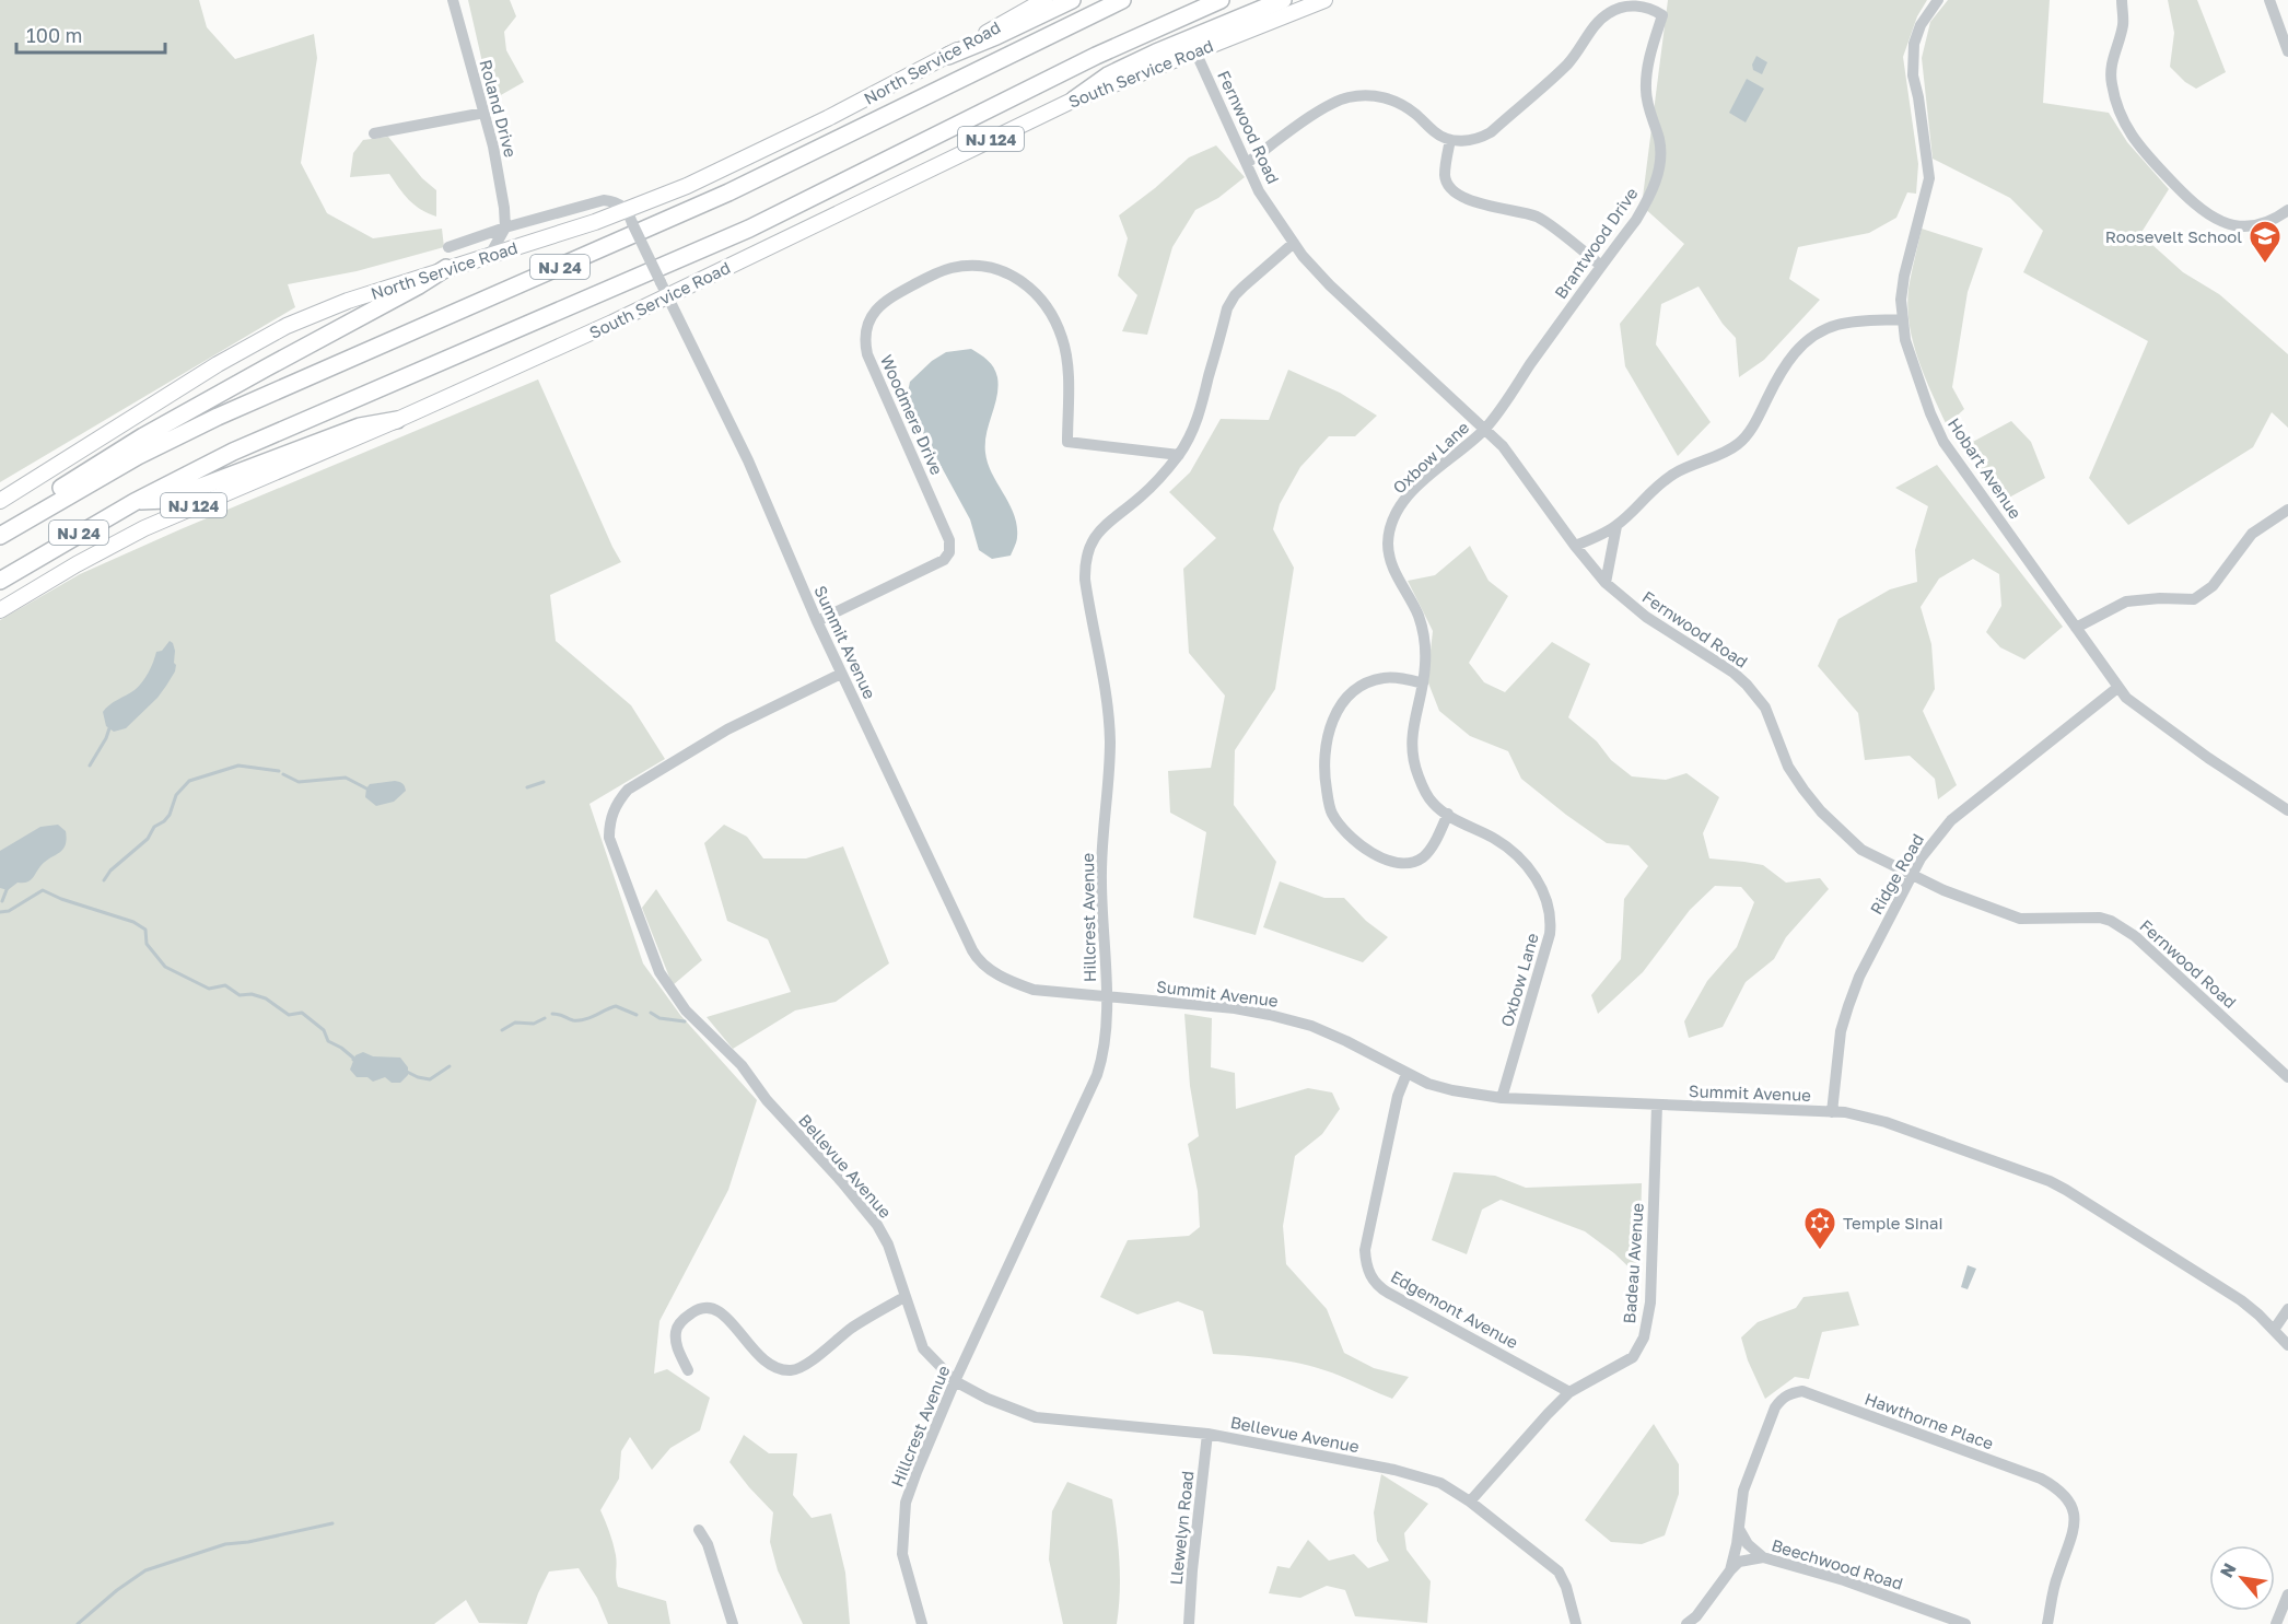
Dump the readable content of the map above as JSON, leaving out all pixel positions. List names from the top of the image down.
{
  "streets": {
    "highway": ["NJ 24"],
    "main road": ["North Service Road", "South Service Road", "NJ 124"],
    "street": [
      "Roland Drive",
      "Fernwood Road",
      "Brantwood Drive",
      "Woodmere Drive",
      "Oxbow Lane",
      "Hobart Avenue",
      "Summit Avenue",
      "Ridge Road",
      "Hillcrest Avenue",
      "Bellevue Avenue",
      "Badeau Avenue",
      "Edgemont Avenue",
      "Hawthorne Place",
      "Llewelyn Road",
      "Beechwood Road"
    ]
  },
  "crossings": [
    ["North Service Road", "Summit Avenue"],
    ["South Service Road", "Fernwood Road"],
    ["South Service Road", "Summit Avenue"],
    ["Fernwood Road", "Brantwood Drive"],
    ["Fernwood Road", "Oxbow Lane"],
    ["Fernwood Road", "Ridge Road"],
    ["Fernwood Road", "Hillcrest Avenue"],
    ["Brantwood Drive", "Oxbow Lane"],
    ["Woodmere Drive", "Summit Avenue"],
    ["Woodmere Drive", "Hillcrest Avenue"],
    ["Oxbow Lane", "Summit Avenue"],
    ["Hobart Avenue", "Ridge Road"],
    ["Summit Avenue", "Ridge Road"],
    ["Summit Avenue", "Hillcrest Avenue"],
    ["Summit Avenue", "Bellevue Avenue"],
    ["Summit Avenue", "Badeau Avenue"],
    ["Summit Avenue", "Edgemont Avenue"],
    ["Hillcrest Avenue", "Bellevue Avenue"],
    ["Bellevue Avenue", "Badeau Avenue"],
    ["Bellevue Avenue", "Llewelyn Road"],
    ["Badeau Avenue", "Edgemont Avenue"],
    ["Hawthorne Place", "Beechwood Road"]
  ],
  "places": {
    "school or university": ["Roosevelt School"],
    "synagogue": ["Temple Sinai"]
  },
  "scale_bar": "100 m",
  "north": "top left"
}
